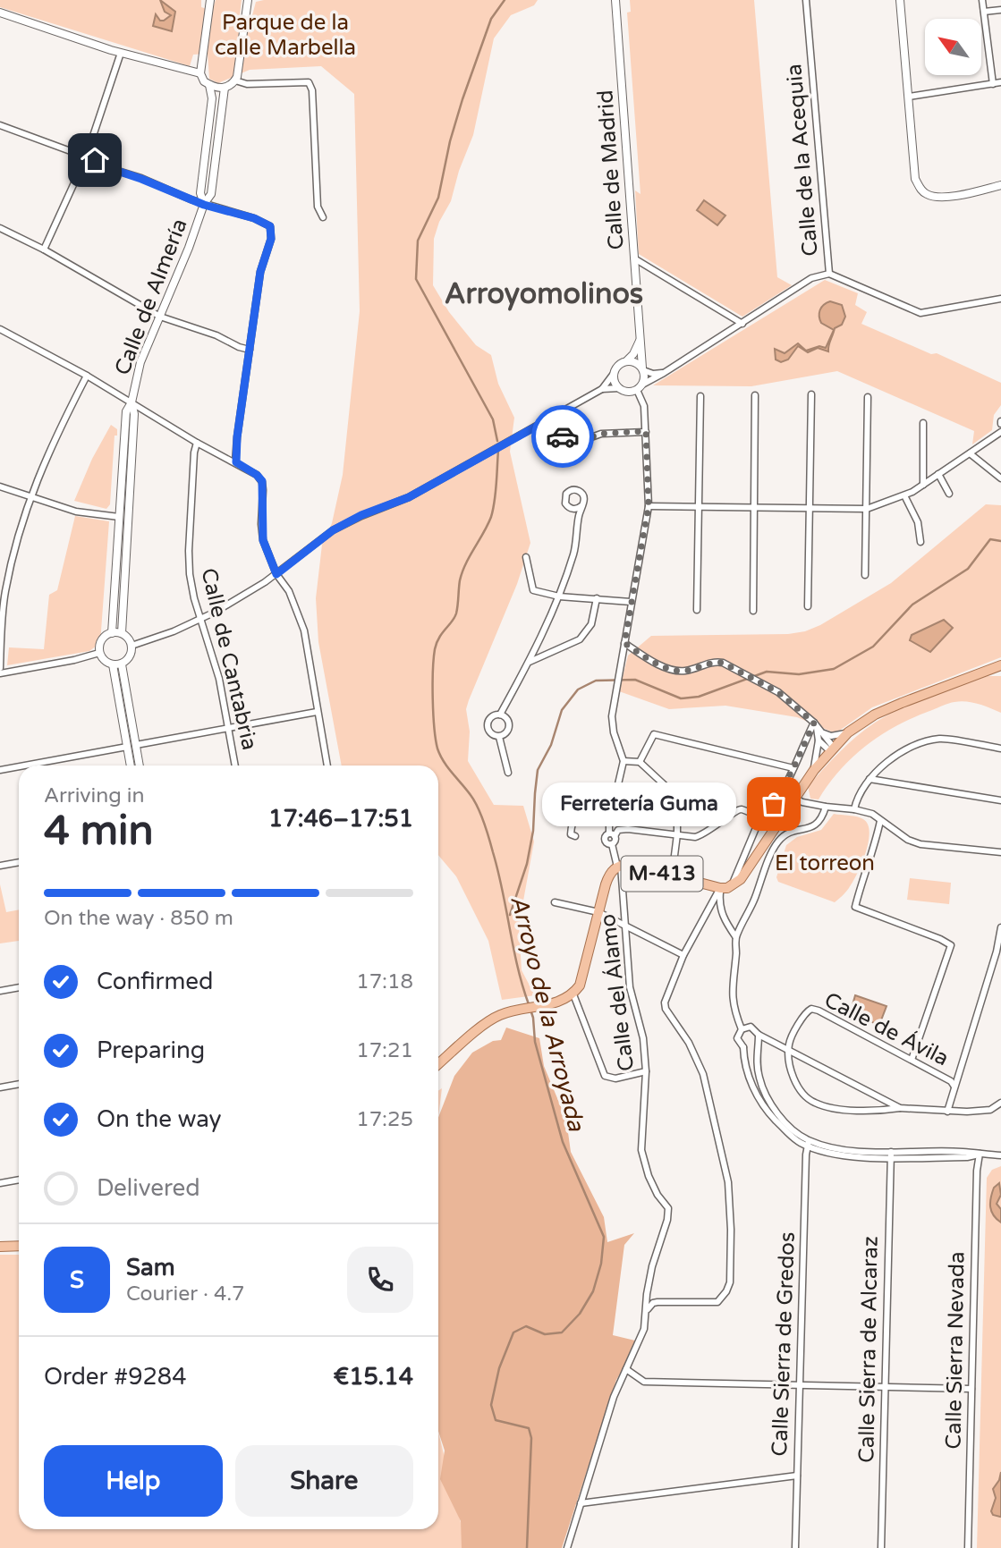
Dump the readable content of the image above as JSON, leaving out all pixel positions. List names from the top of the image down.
{
  "streets": {
    "main road": ["M-413"],
    "street": [
      "Calle de la Acequia",
      "Calle de Madrid",
      "Calle de Almería",
      "Calle de Cantabria",
      "Calle del Álamo",
      "Calle de Ávila",
      "Calle Sierra de Gredos",
      "Calle Sierra de Alcaraz",
      "Calle Sierra Nevada"
    ]
  },
  "crossings": [
    ["Calle de la Acequia", "Calle de Madrid"],
    ["M-413", "Calle del Álamo"]
  ],
  "districts": ["Arroyomolinos"],
  "water": ["Arroyo de la Arroyada"],
  "parks": ["Parque de la calle Marbella", "El torreon"],
  "places": ["Ferretería Guma"],
  "north": "top left",
  "page": {
    "heading": ["4 min", "Arriving in", "17:46–17:51"],
    "panel": [
      "Sam",
      "Courier · 4.7",
      "Order #9284",
      "€15.14"
    ],
    "bubble": "Ferretería Guma",
    "bar": "On the way · 850 m",
    "list": [
      ["Confirmed", "17:18"],
      ["Preparing", "17:21"],
      ["On the way", "17:25"],
      "Delivered"
    ],
    "round": "S",
    "buttons": ["Help", "Share"]
  }
}
